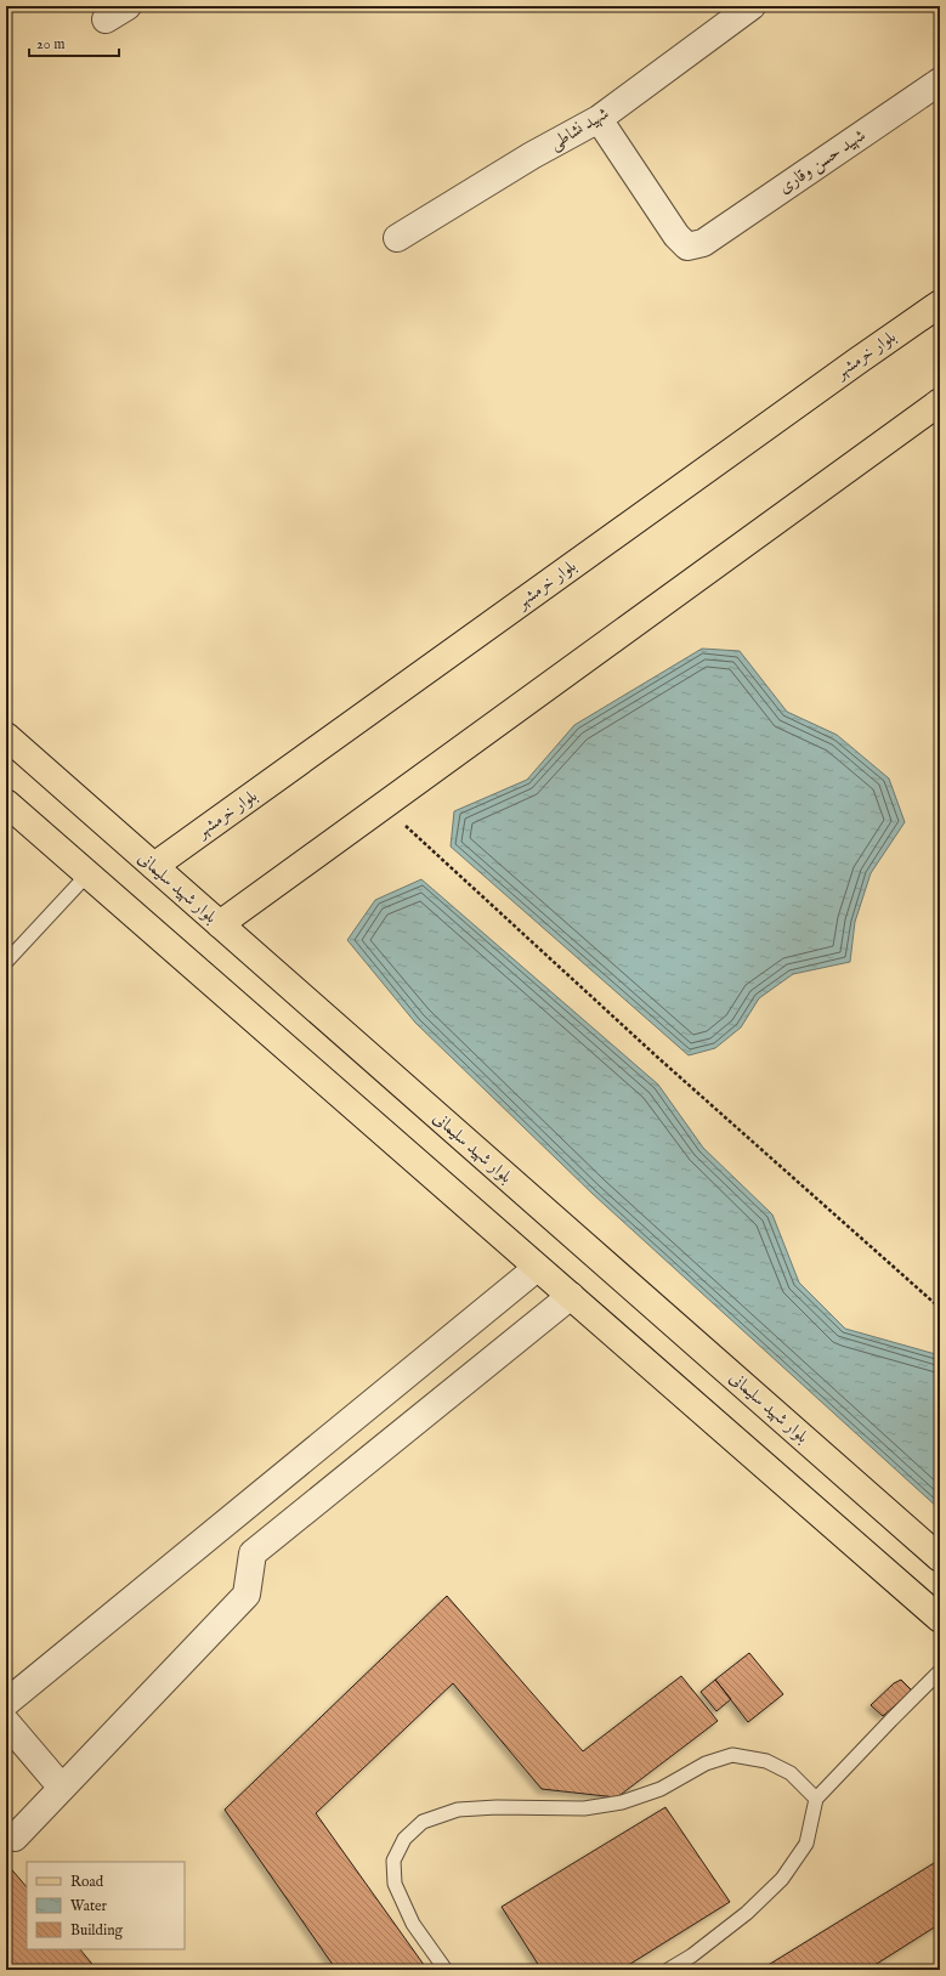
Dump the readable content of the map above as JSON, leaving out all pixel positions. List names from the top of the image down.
{
  "streets": {
    "main road": ["بلوار خرمشهر", "بلوار شهید سلیمانی"],
    "street": ["شهید نشاطی", "شهید حسن وقاری"]
  },
  "crossings": [
    ["شهید نشاطی", "شهید حسن وقاری"],
    ["بلوار خرمشهر", "بلوار شهید سلیمانی"]
  ],
  "legend": ["Road", "Water", "Building"],
  "scale_bar": "20 m"
}
